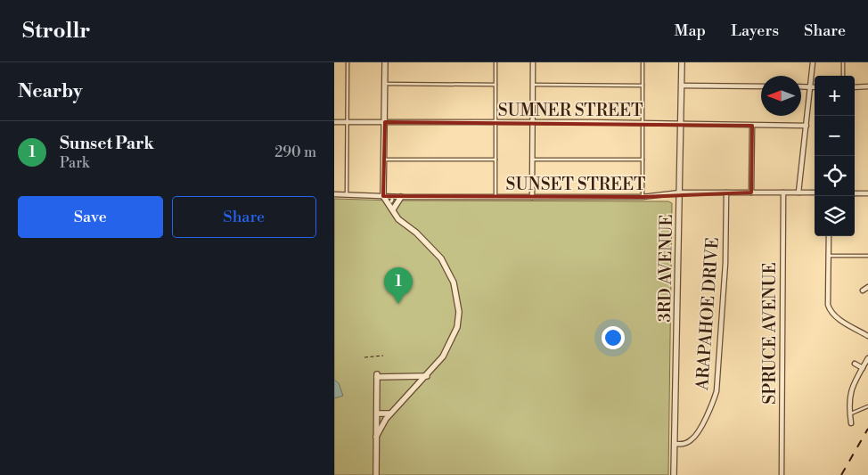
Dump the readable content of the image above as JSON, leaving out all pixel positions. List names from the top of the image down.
{
  "streets": {
    "street": [
      "SUMNER STREET",
      "SUNSET STREET",
      "3RD AVENUE",
      "ARAPAHOE DRIVE",
      "SPRUCE AVENUE"
    ]
  },
  "crossings": [
    ["SUMNER STREET", "3RD AVENUE"],
    ["SUNSET STREET", "3RD AVENUE"],
    ["SUNSET STREET", "ARAPAHOE DRIVE"],
    ["SUNSET STREET", "SPRUCE AVENUE"],
    ["3RD AVENUE", "ARAPAHOE DRIVE"]
  ],
  "north": "left",
  "page": {
    "header": "Strollr",
    "nav": ["Map", "Layers", "Share"],
    "heading": "Nearby",
    "map_buttons": ["+", "−"],
    "list": [
      {
        "mark": "1",
        "name": "Sunset Park",
        "note": "Park",
        "value": "290 m"
      }
    ],
    "buttons": ["Save", "Share"],
    "pins": "1"
  }
}
